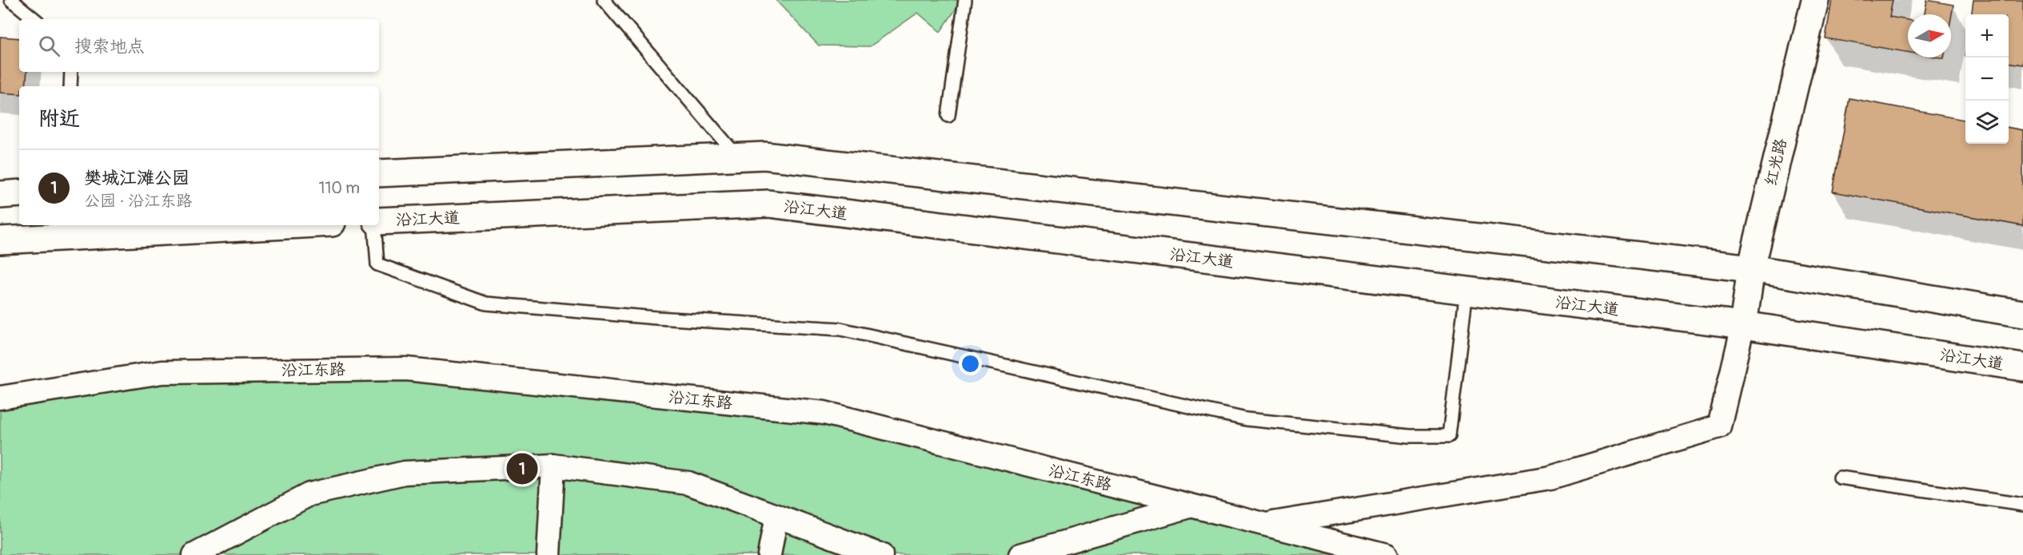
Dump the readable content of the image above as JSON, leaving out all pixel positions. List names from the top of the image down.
{
  "streets": {
    "main road": ["红光路", "沿江大道"],
    "street": ["沿江东路"]
  },
  "crossings": [
    ["红光路", "沿江大道"]
  ],
  "north": "right",
  "page": {
    "map_buttons": ["+", "−"],
    "search": "搜索地点",
    "heading": "附近",
    "list": [
      {
        "mark": "1",
        "name": "樊城江滩公园",
        "note": "公园 · 沿江东路",
        "value": "110 m"
      }
    ],
    "pins": "1"
  }
}
